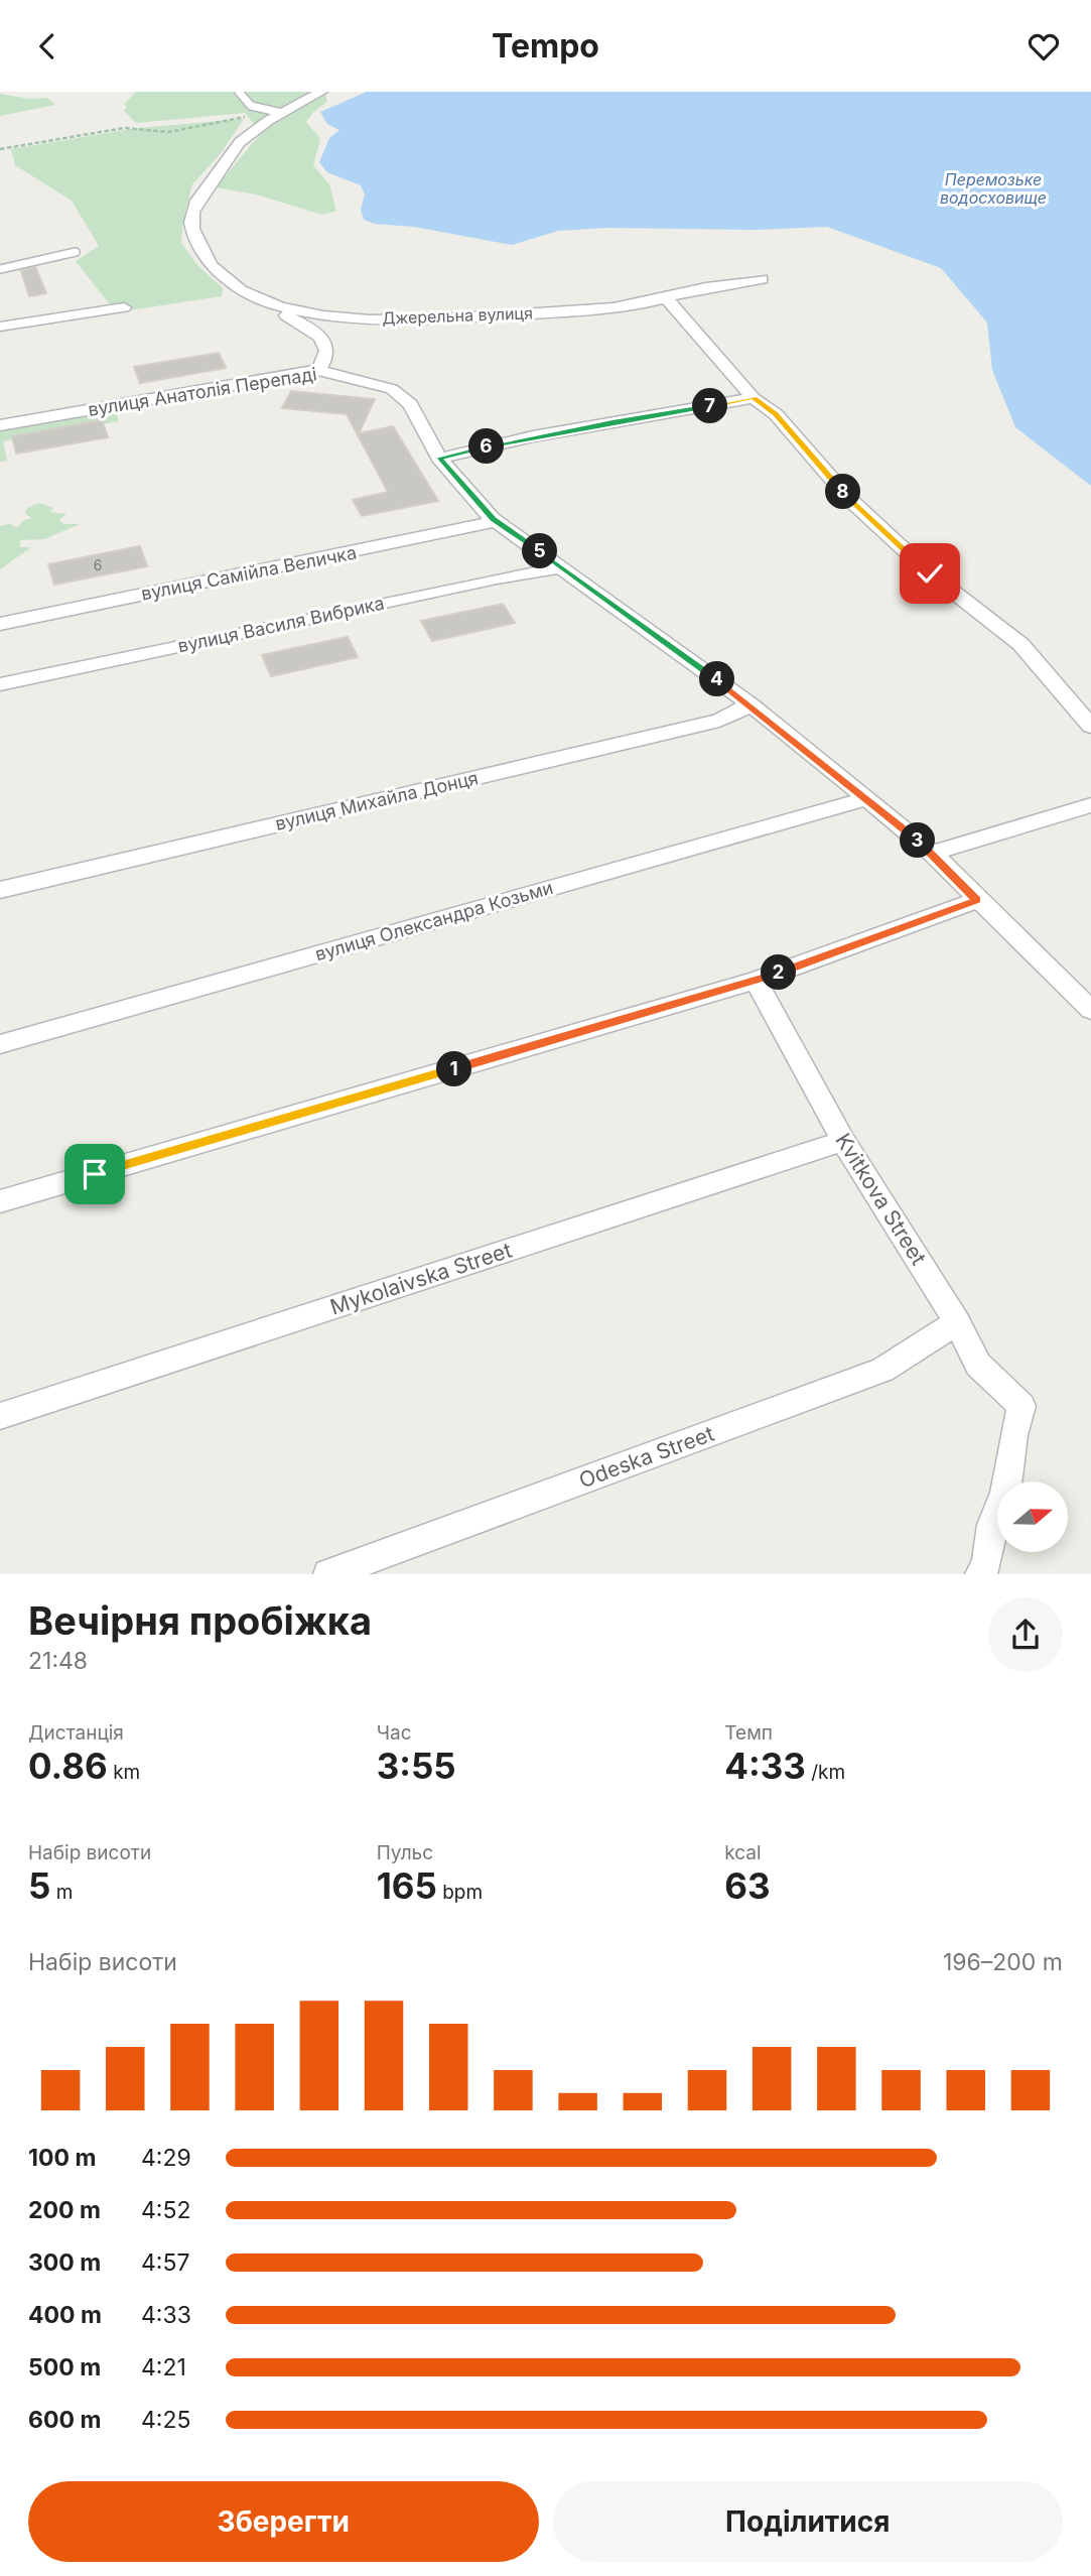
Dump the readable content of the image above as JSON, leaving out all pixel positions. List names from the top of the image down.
{
  "streets": {
    "street": [
      "Джерельна вулиця",
      "вулиця Анатолія Перепаді",
      "вулиця Самійла Величка",
      "вулиця Василя Вибрика",
      "вулиця Михайла Донця",
      "вулиця Олександра Козьми",
      "Kvitkova Street",
      "Mykolaivska Street",
      "Odeska Street"
    ]
  },
  "crossings": [
    ["вулиця Анатолія Перепаді", "вулиця Самійла Величка"],
    ["вулиця Анатолія Перепаді", "вулиця Василя Вибрика"],
    ["вулиця Анатолія Перепаді", "вулиця Михайла Донця"],
    ["вулиця Анатолія Перепаді", "вулиця Олександра Козьми"],
    ["Kvitkova Street", "Mykolaivska Street"],
    ["Kvitkova Street", "Odeska Street"]
  ],
  "water": ["Перемозьке водосховище"],
  "house_numbers": ["6"],
  "north": "right",
  "page": {
    "header": "Tempo",
    "pins": [
      "7",
      "6",
      "8",
      "5",
      "4",
      "3",
      "2",
      "1"
    ],
    "heading": ["Вечірня пробіжка", "21:48"],
    "stats": [
      ["Дистанція", "0.86 km"],
      ["Час", "3:55"],
      ["Темп", "4:33 /km"],
      ["Набір висоти", "5 m"],
      ["Пульс", "165 bpm"],
      ["kcal", "63"]
    ],
    "chart": ["Набір висоти", "196–200 m"],
    "list": [
      {
        "name": "100 m",
        "note": "4:29"
      },
      {
        "name": "200 m",
        "note": "4:52"
      },
      {
        "name": "300 m",
        "note": "4:57"
      },
      {
        "name": "400 m",
        "note": "4:33"
      },
      {
        "name": "500 m",
        "note": "4:21"
      },
      {
        "name": "600 m",
        "note": "4:25"
      }
    ],
    "buttons": ["Зберегти", "Поділитися"]
  }
}
